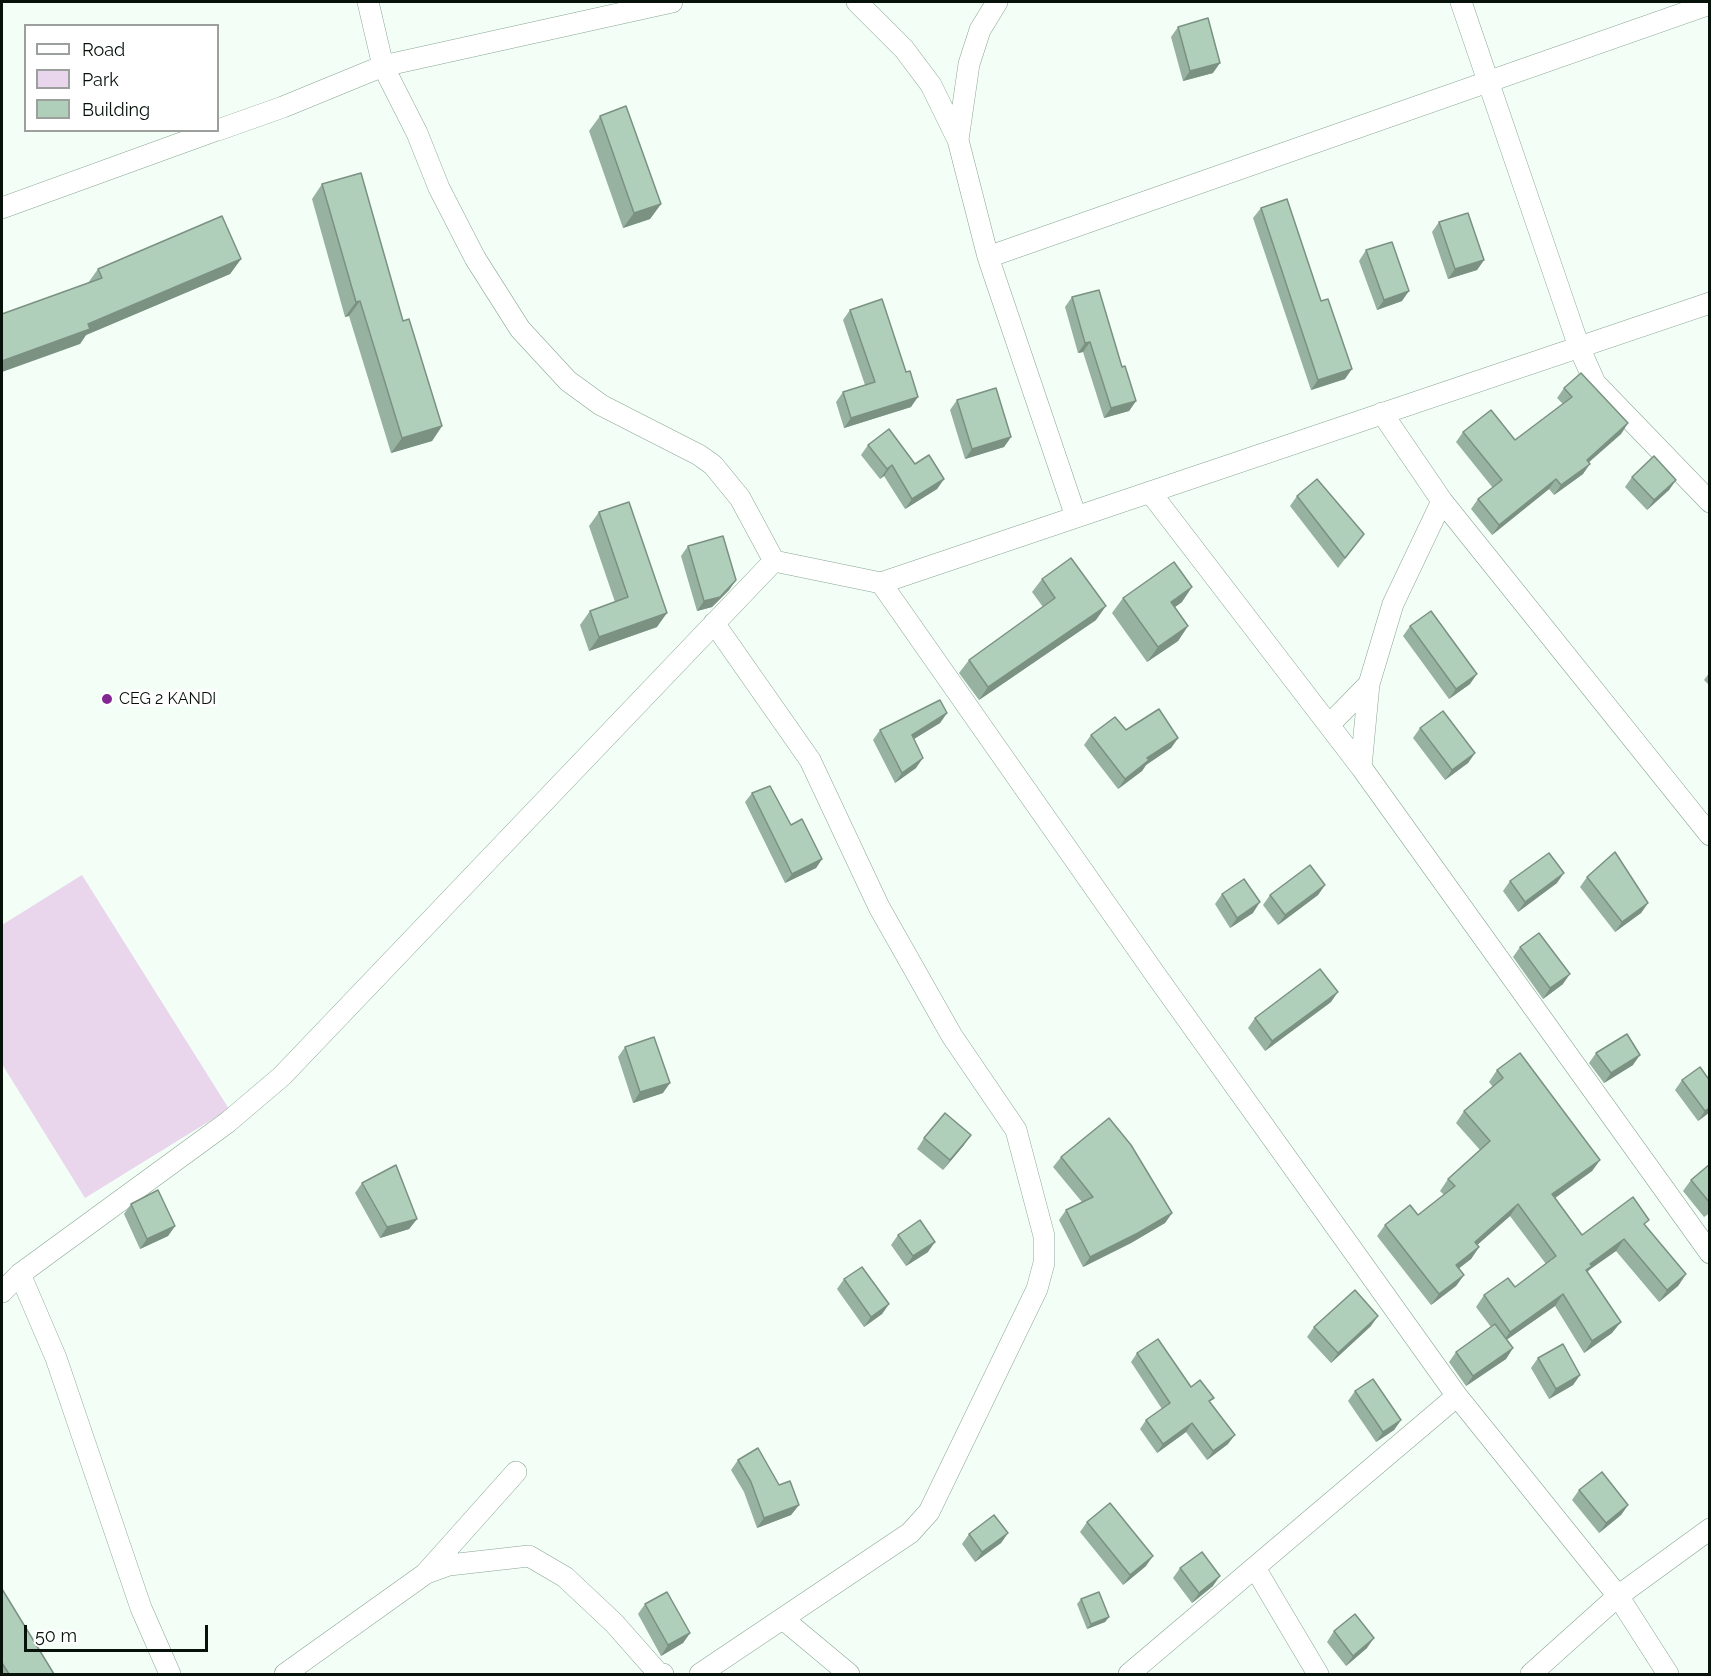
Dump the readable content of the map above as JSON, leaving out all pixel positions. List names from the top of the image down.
{
  "places": ["CEG 2 KANDI"],
  "legend": ["Road", "Park", "Building"],
  "scale_bar": "50 m"
}
